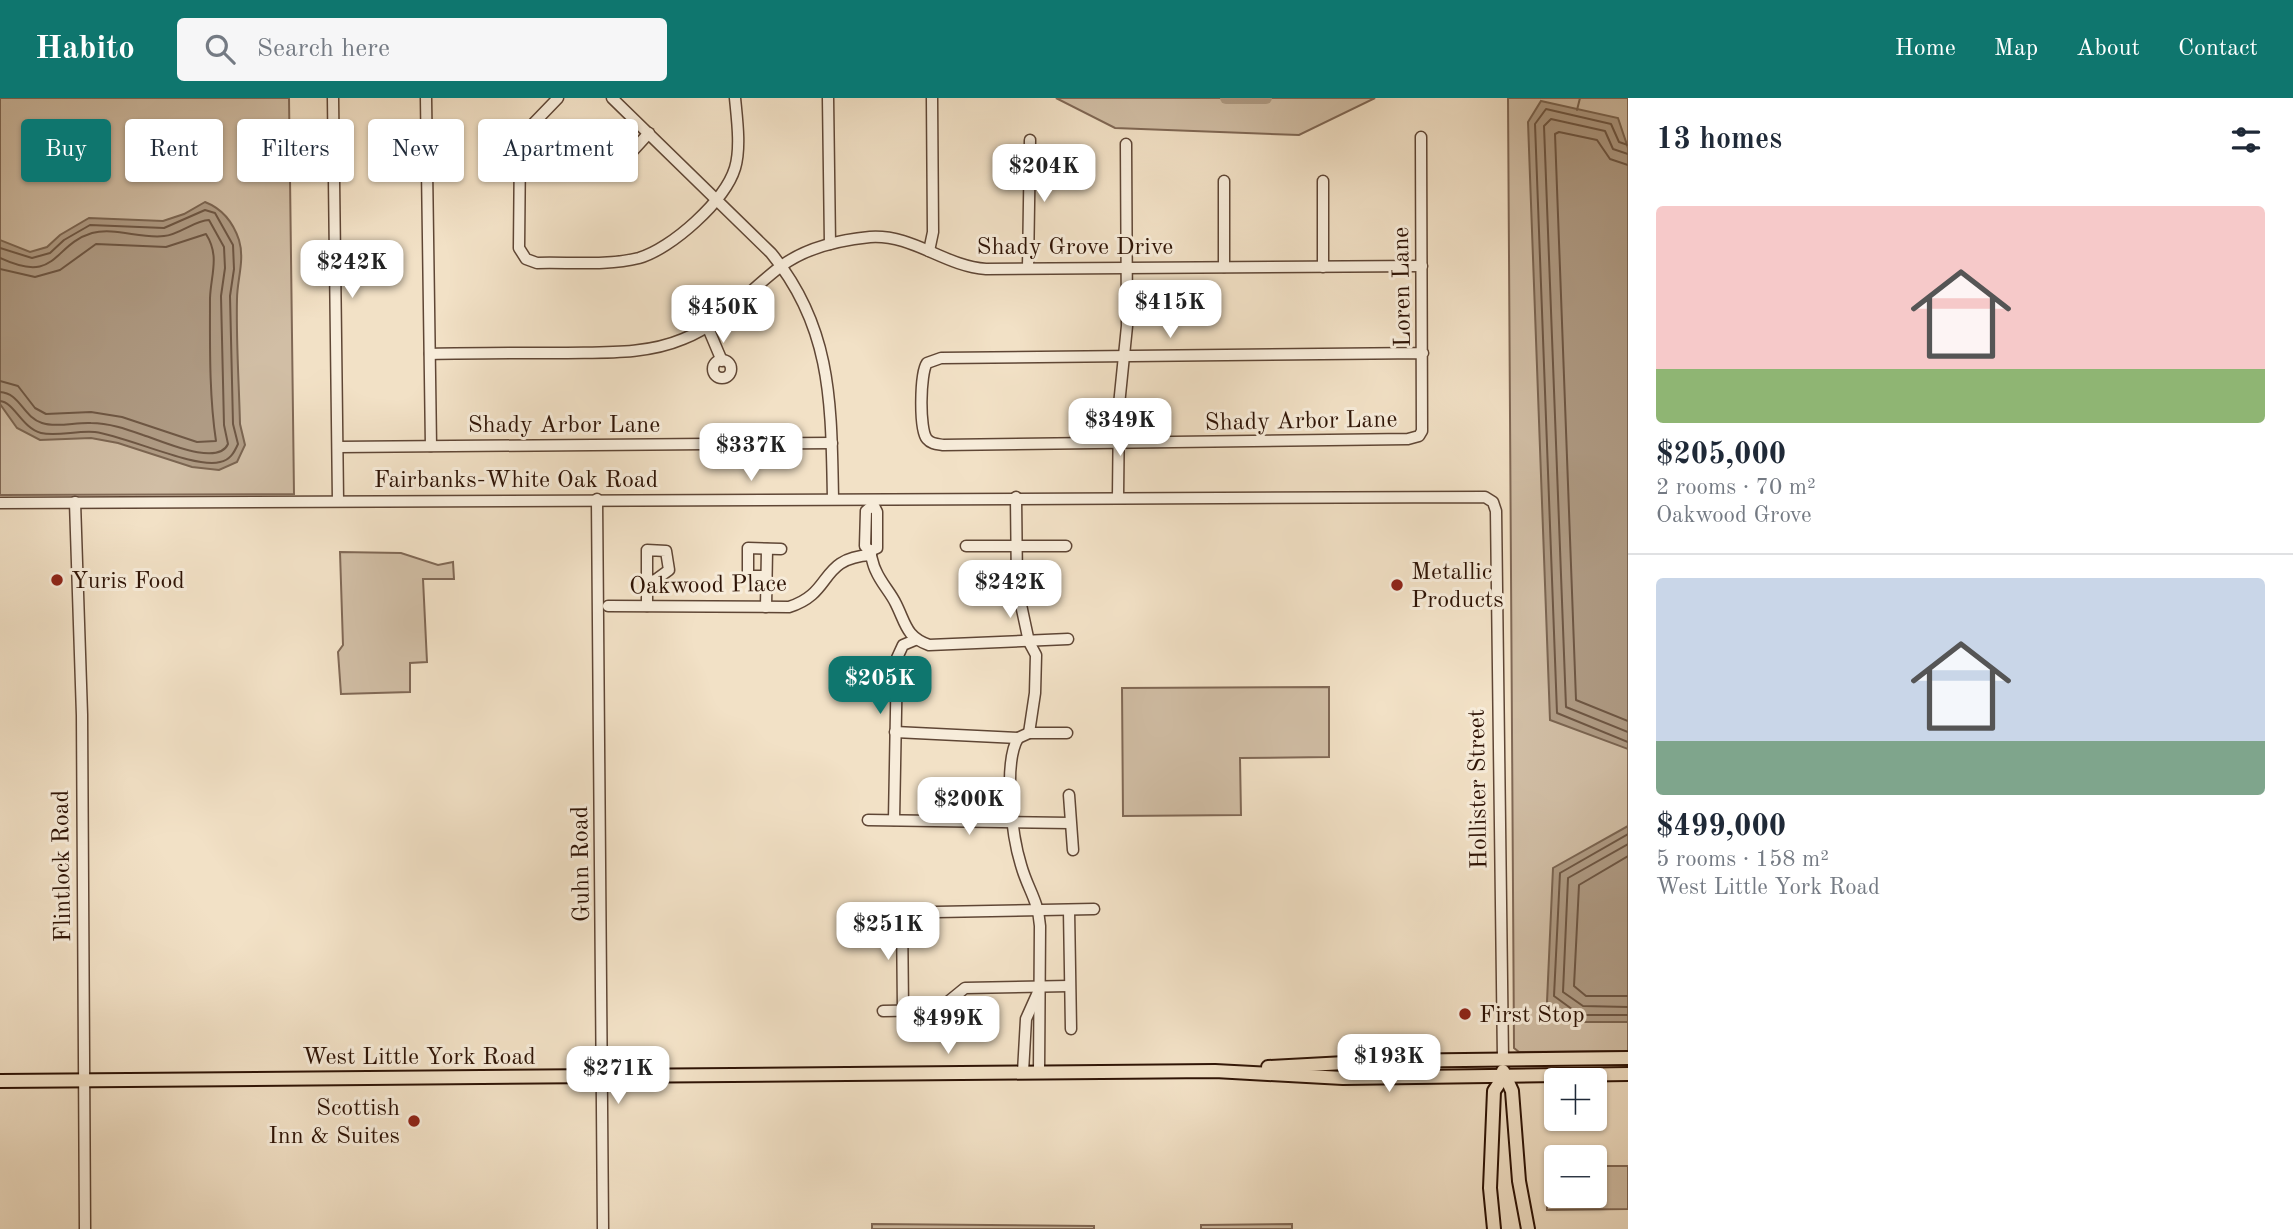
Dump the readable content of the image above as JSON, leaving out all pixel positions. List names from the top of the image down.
{
  "streets": {
    "main road": ["Hollister Street", "West Little York Road"],
    "street": [
      "Shady Grove Drive",
      "Loren Lane",
      "Shady Arbor Lane",
      "Fairbanks-White Oak Road",
      "Oakwood Place",
      "Guhn Road",
      "Flintlock Road"
    ]
  },
  "crossings": [
    ["Shady Grove Drive", "Loren Lane"],
    ["Loren Lane", "Shady Arbor Lane"],
    ["Fairbanks-White Oak Road", "Hollister Street"],
    ["Fairbanks-White Oak Road", "Guhn Road"],
    ["Fairbanks-White Oak Road", "Flintlock Road"],
    ["Hollister Street", "West Little York Road"],
    ["Guhn Road", "West Little York Road"],
    ["Flintlock Road", "West Little York Road"]
  ],
  "places": [
    "Yuris Food",
    "Metallic Products",
    "First Stop",
    "Scottish Inn & Suites"
  ],
  "page": {
    "header": "Habito",
    "search": "Search here",
    "nav": [
      "Home",
      "Map",
      "About",
      "Contact"
    ],
    "heading": "13 homes",
    "chip": [
      "Buy",
      "Rent",
      "Filters",
      "New",
      "Apartment"
    ],
    "price": [
      "$204K",
      "$242K",
      "$415K",
      "$450K",
      "$349K",
      "$337K",
      "$242K",
      "$205K",
      "$200K",
      "$251K",
      "$499K",
      "$193K",
      "$271K"
    ],
    "list": [
      {
        "name": "$205,000",
        "note": "2 rooms · 70 m² · Oakwood Grove"
      },
      {
        "name": "$499,000",
        "note": "5 rooms · 158 m² · West Little York Road"
      }
    ],
    "map_buttons": ["+", "−"]
  }
}
